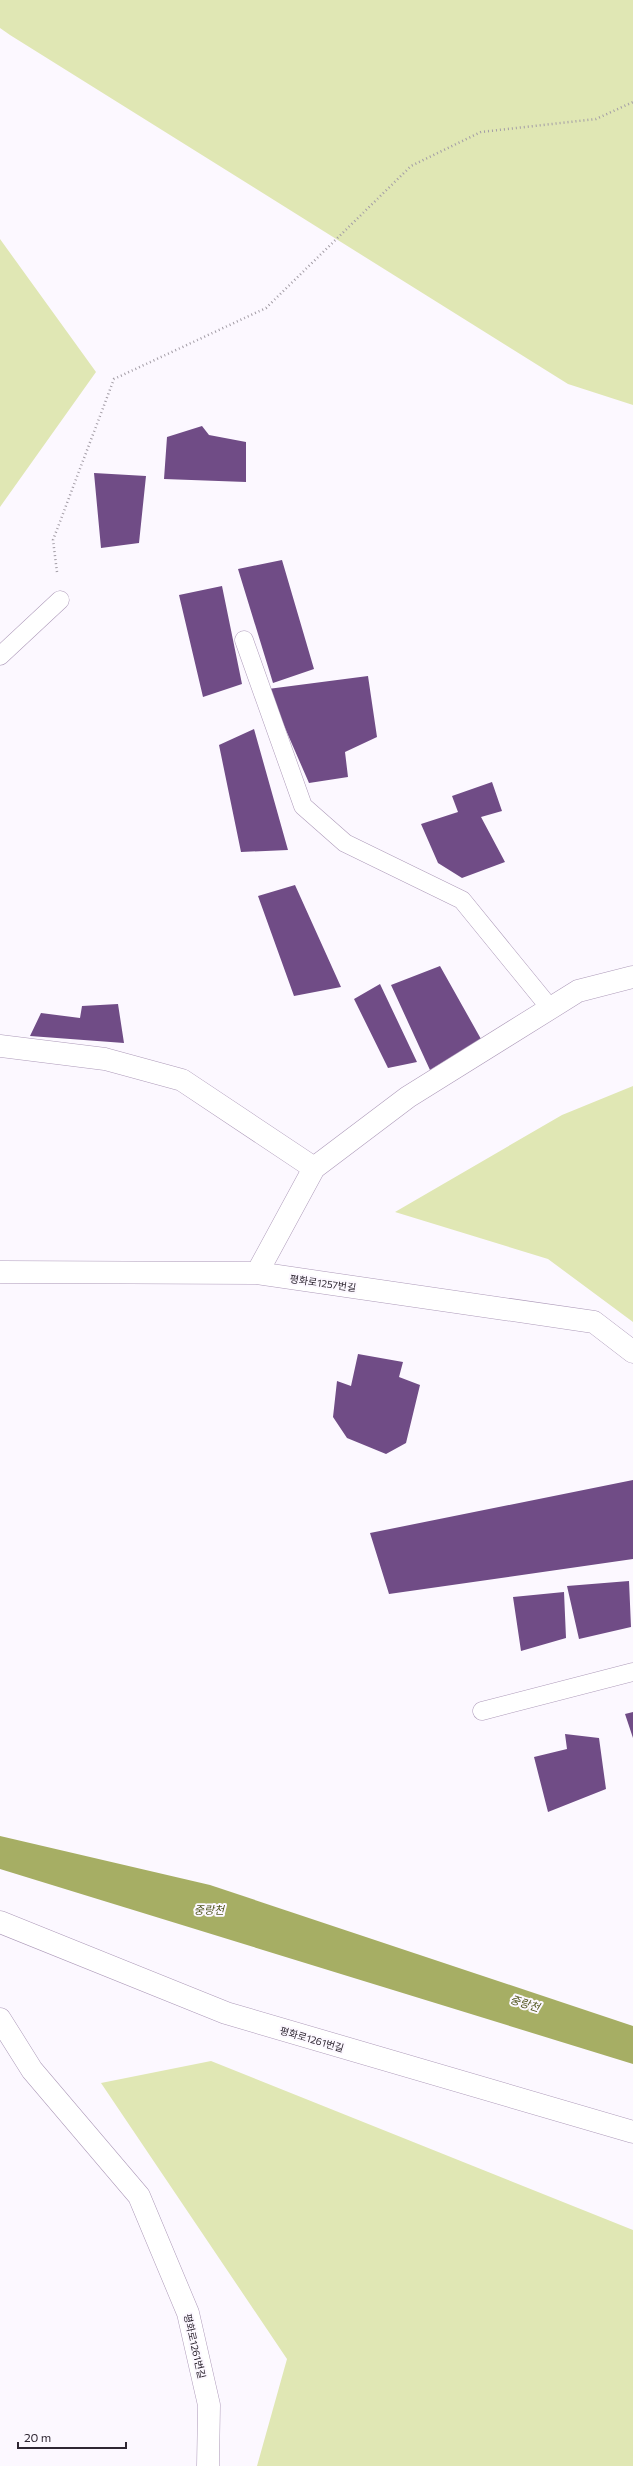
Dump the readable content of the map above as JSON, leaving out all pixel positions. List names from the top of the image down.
{
  "streets": {
    "street": ["평화로1257번길", "평화로1261번길"]
  },
  "water": ["중랑천"],
  "scale_bar": "20 m"
}
